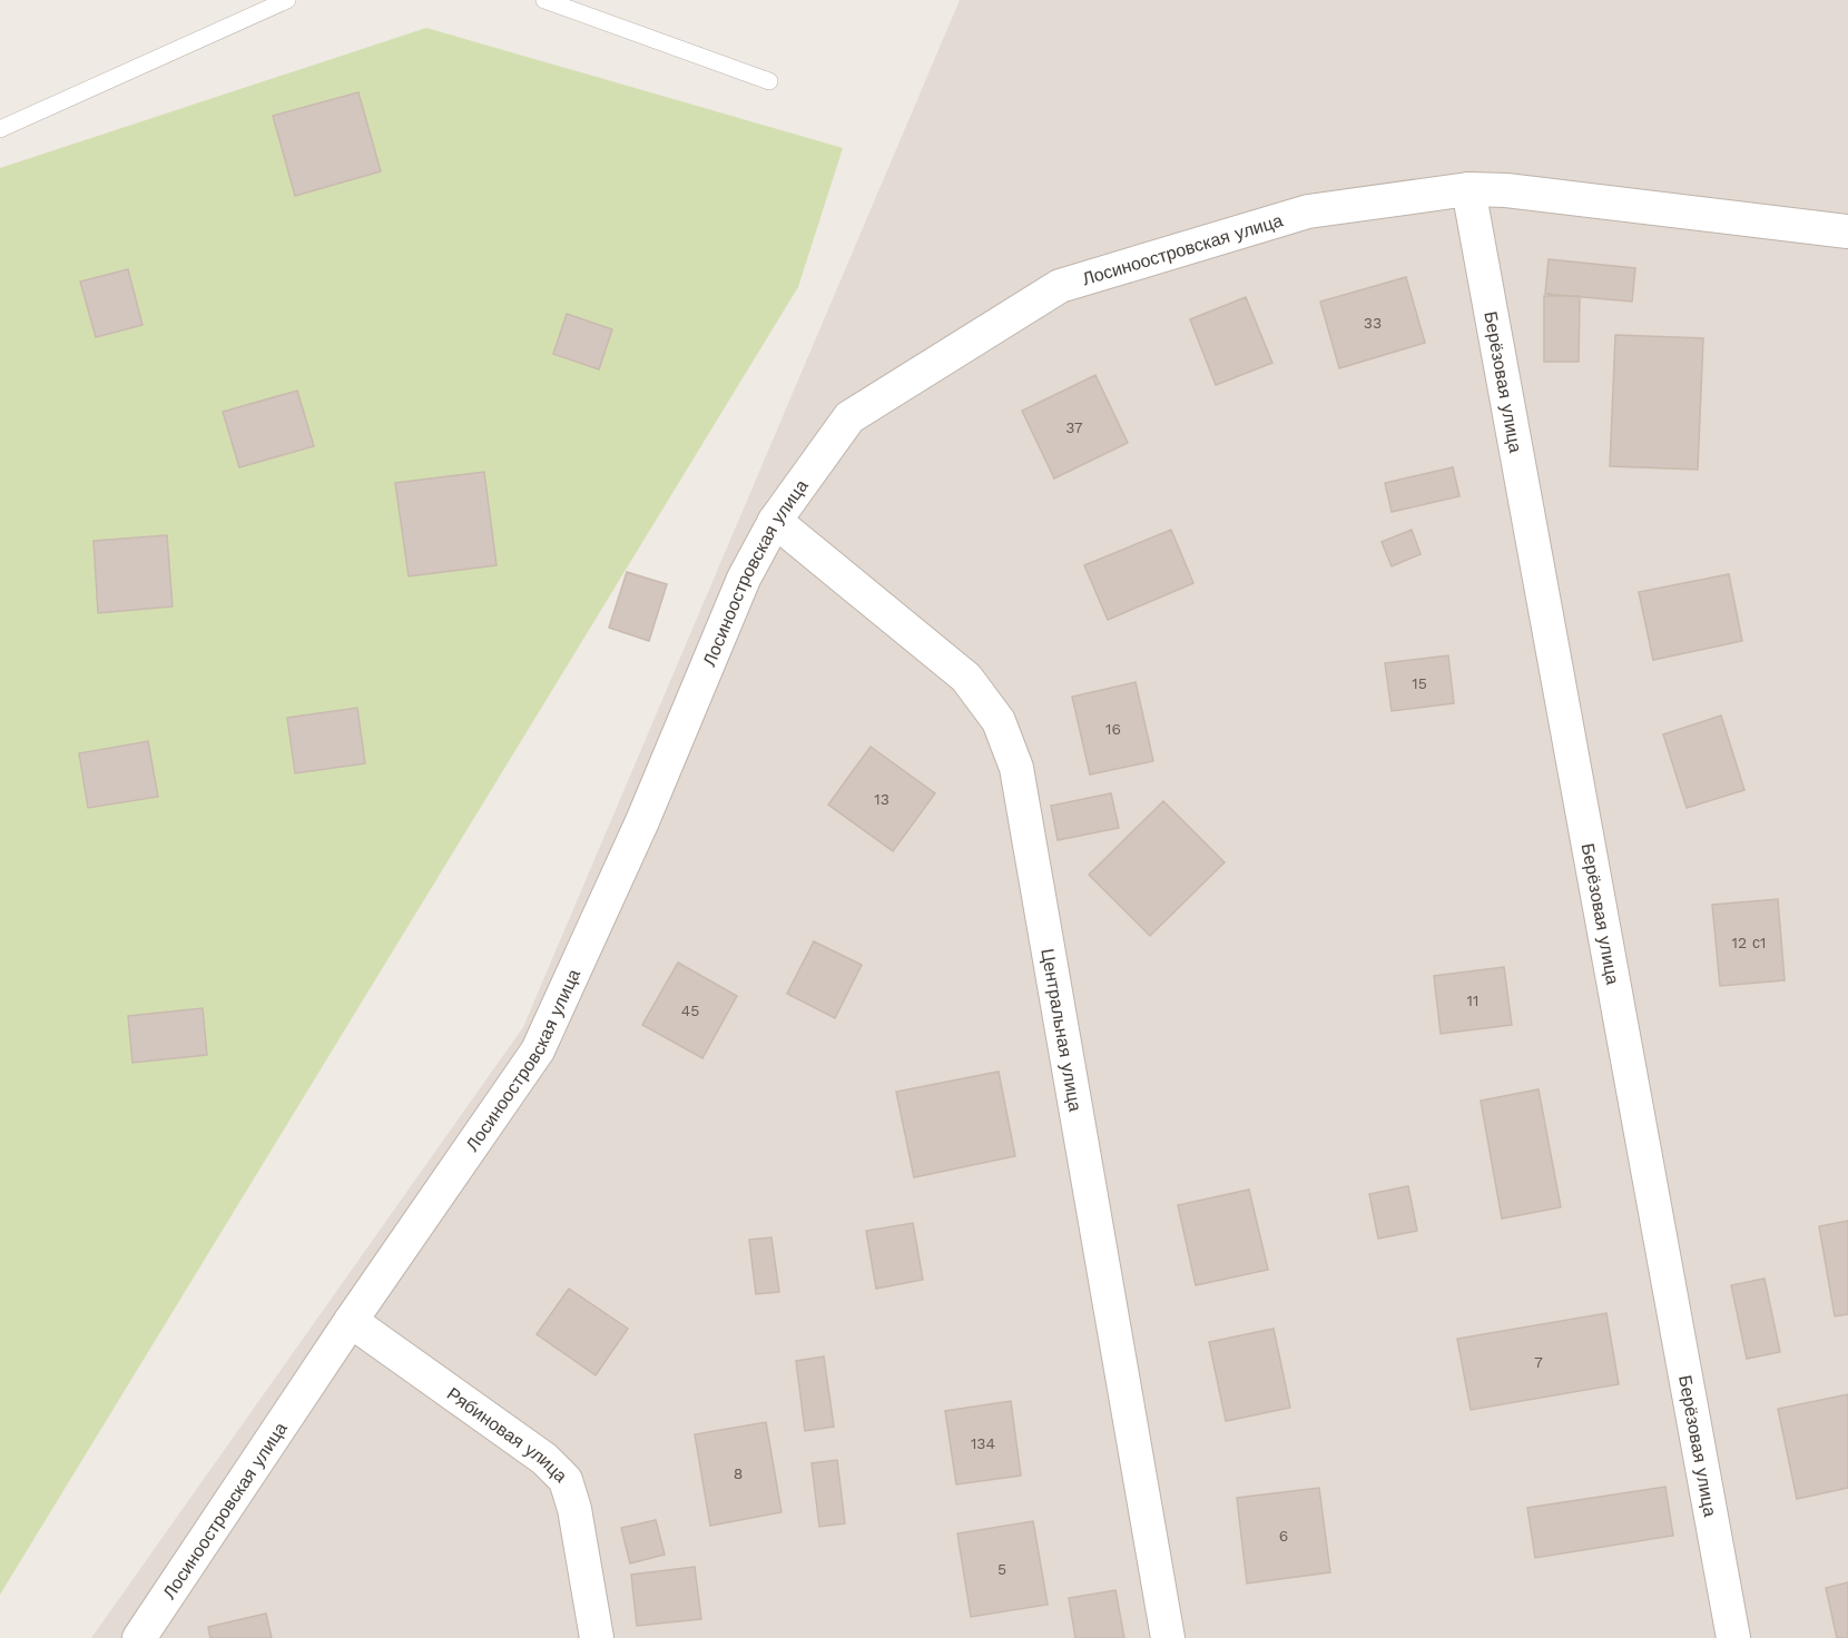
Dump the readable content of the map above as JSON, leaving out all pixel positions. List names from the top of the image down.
{
  "streets": {
    "street": [
      "Лосиноостровская улица",
      "Берёзовая улица",
      "Центральная улица",
      "Рябиновая улица"
    ]
  },
  "crossings": [
    ["Лосиноостровская улица", "Берёзовая улица"],
    ["Лосиноостровская улица", "Центральная улица"],
    ["Лосиноостровская улица", "Рябиновая улица"]
  ],
  "house_numbers": [
    "33",
    "37",
    "15",
    "16",
    "13",
    "12 с1",
    "11",
    "45",
    "7",
    "134",
    "8",
    "6",
    "5"
  ]
}
